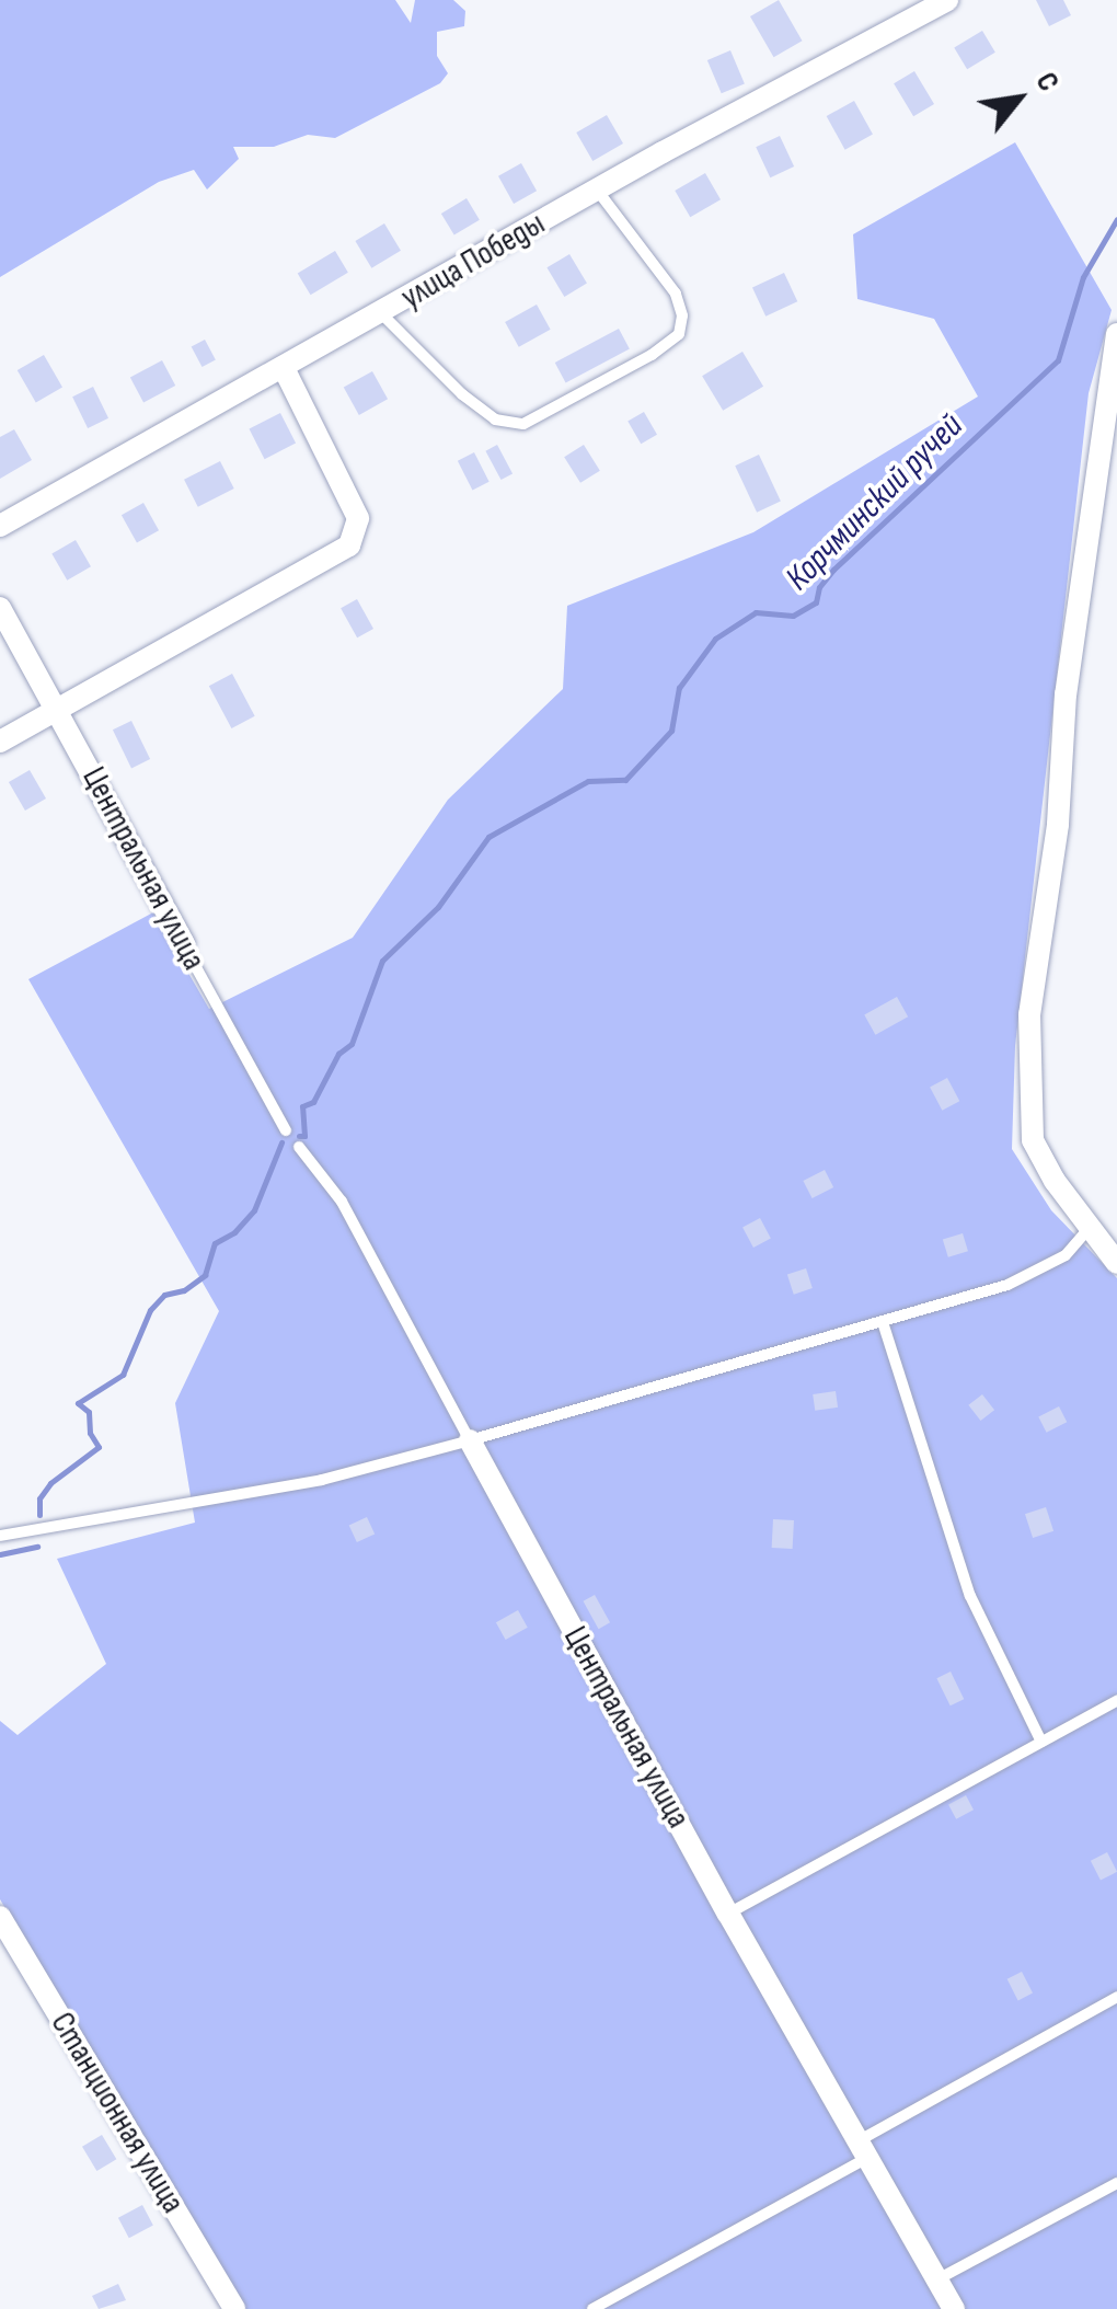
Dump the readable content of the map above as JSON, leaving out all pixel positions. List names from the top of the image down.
{
  "streets": {
    "street": ["улица Победы", "Центральная улица", "Станционная улица"]
  },
  "water": ["Корчминский ручей"],
  "north": "top right"
}
